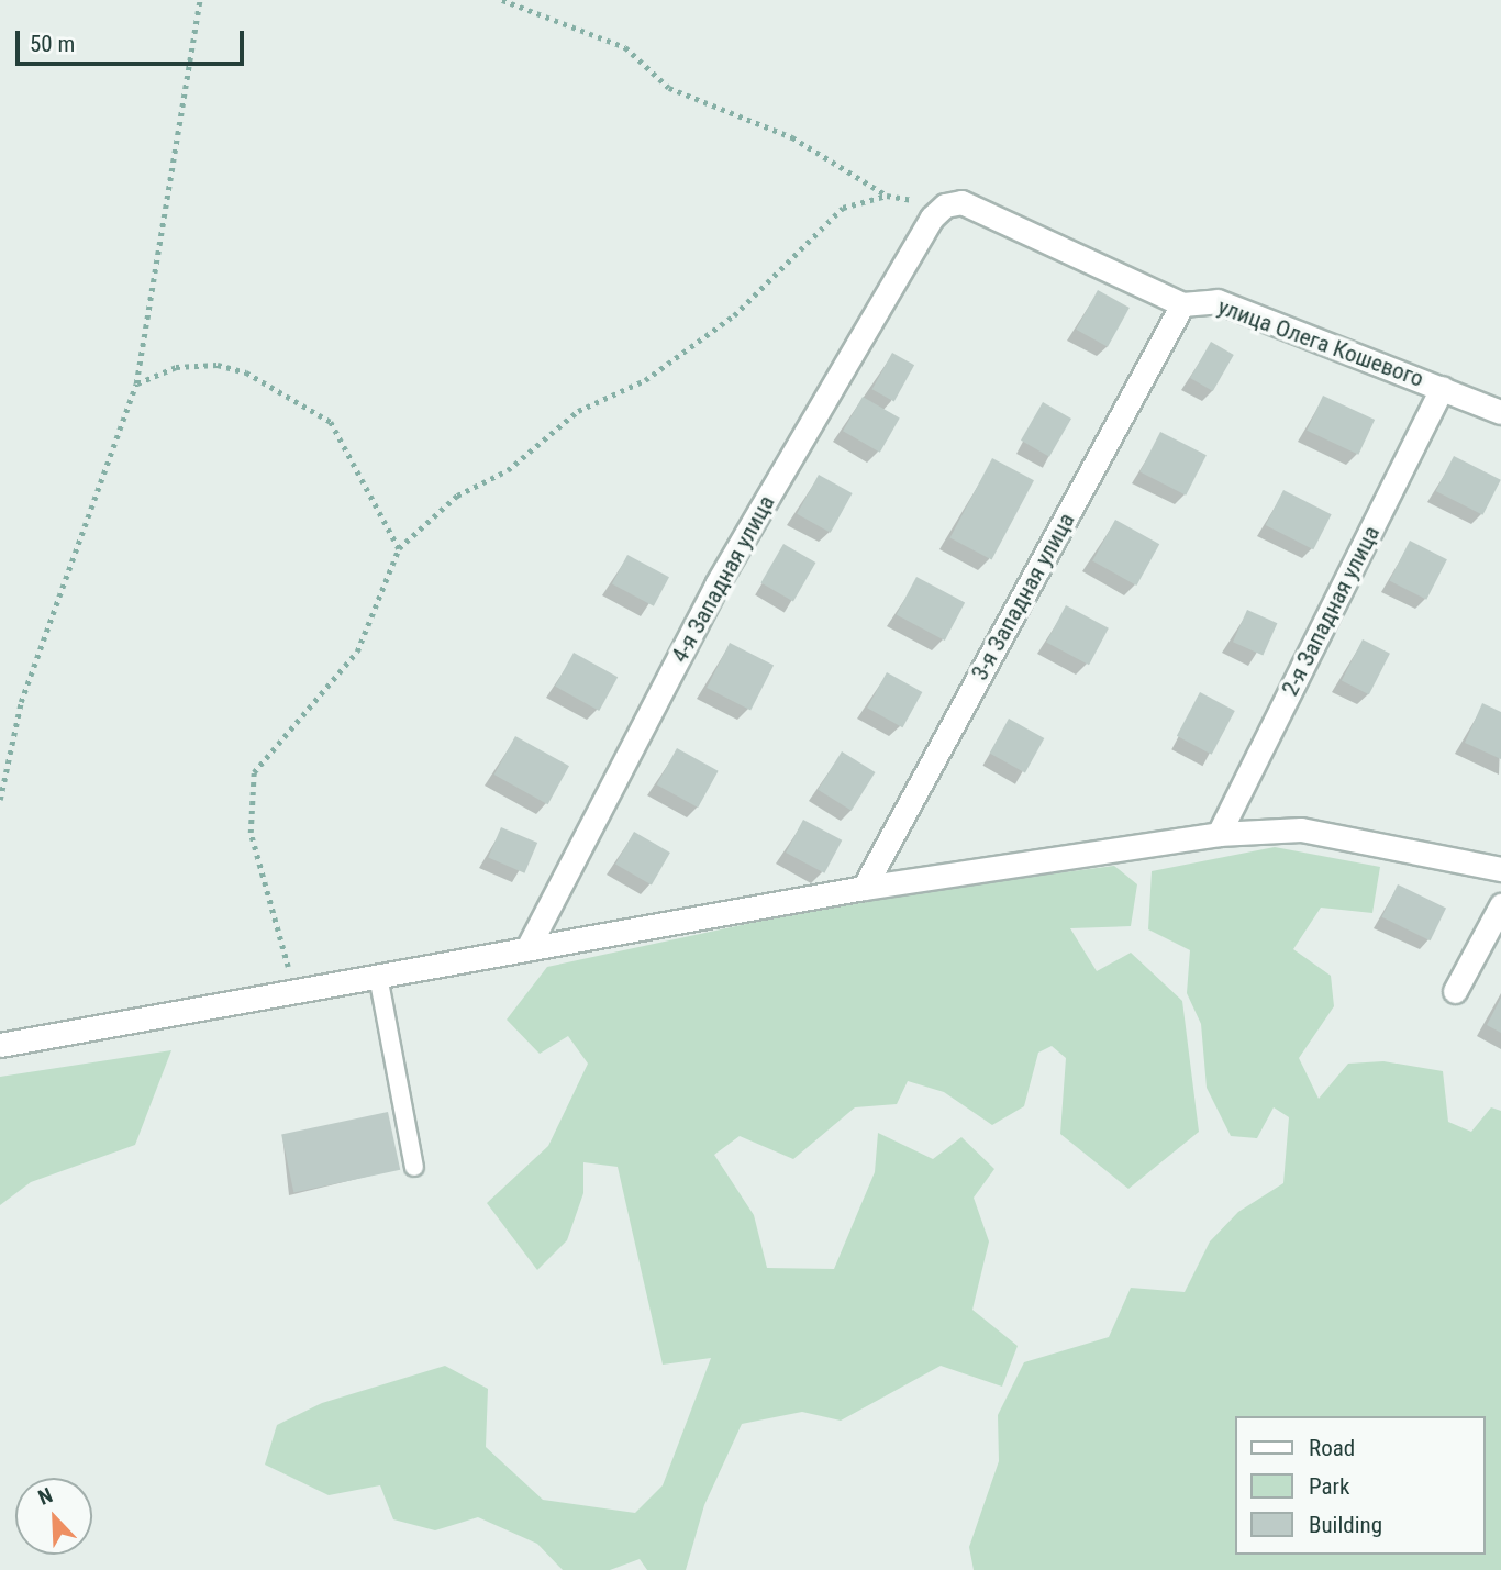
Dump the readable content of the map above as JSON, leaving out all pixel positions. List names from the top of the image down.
{
  "streets": {
    "street": [
      "улица Олега Кошевого",
      "4-я Западная улица",
      "3-я Западная улица",
      "2-я Западная улица"
    ]
  },
  "crossings": [
    ["улица Олега Кошевого", "4-я Западная улица"],
    ["улица Олега Кошевого", "3-я Западная улица"],
    ["улица Олега Кошевого", "2-я Западная улица"]
  ],
  "legend": ["Road", "Park", "Building"],
  "scale_bar": "50 m",
  "north": "top left"
}
